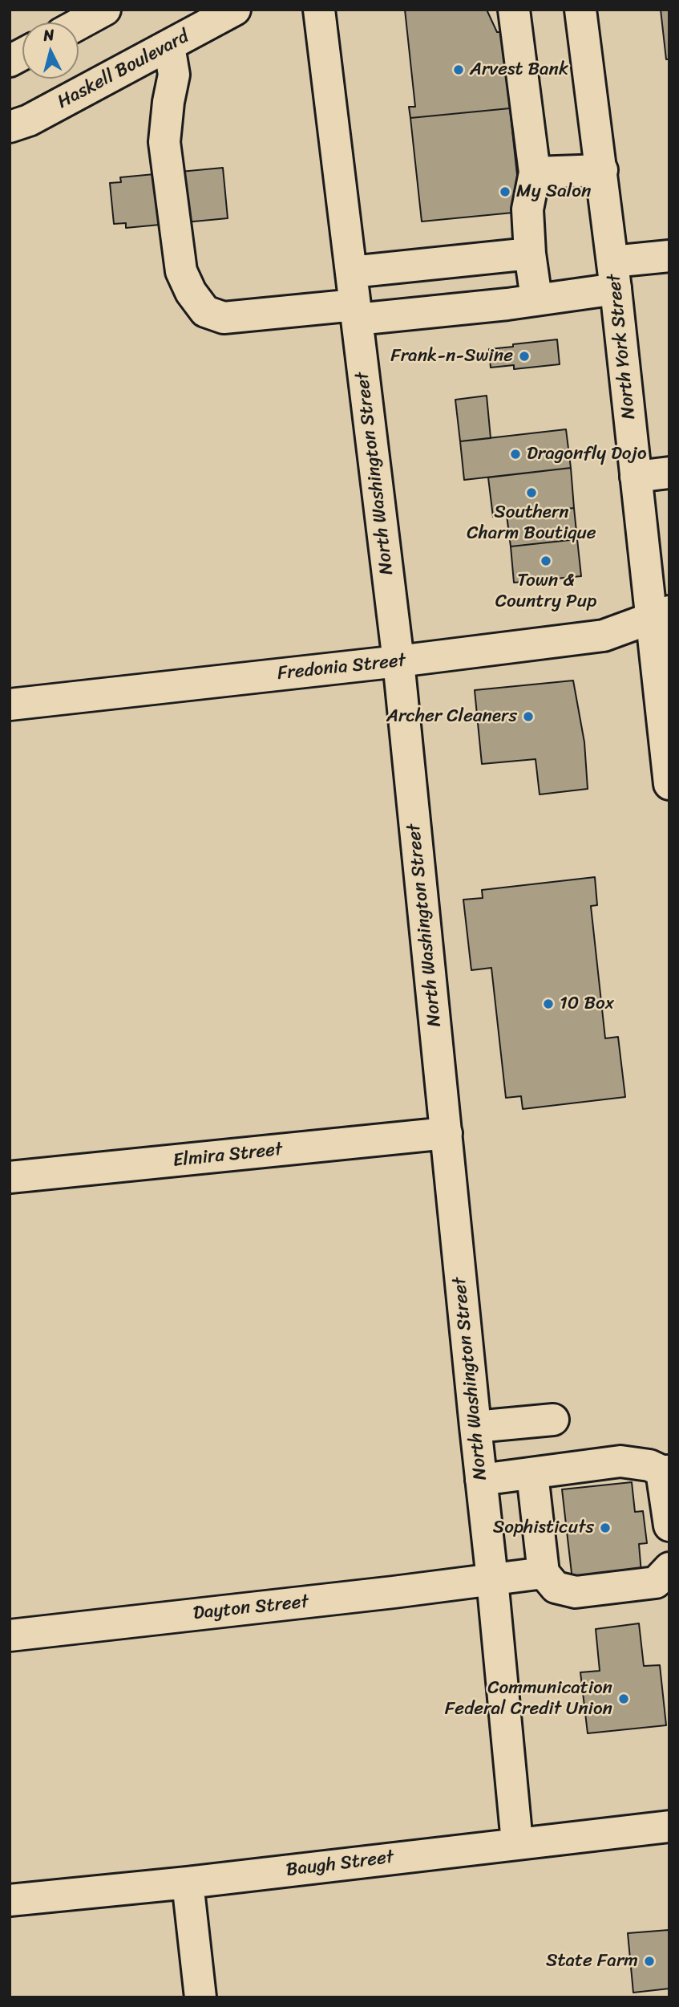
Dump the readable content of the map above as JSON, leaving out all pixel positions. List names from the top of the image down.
{
  "streets": {
    "street": [
      "Haskell Boulevard",
      "North York Street",
      "North Washington Street",
      "Fredonia Street",
      "Elmira Street",
      "Dayton Street",
      "Baugh Street"
    ]
  },
  "crossings": [
    ["North York Street", "Fredonia Street"],
    ["North Washington Street", "Fredonia Street"],
    ["North Washington Street", "Elmira Street"],
    ["North Washington Street", "Dayton Street"],
    ["North Washington Street", "Baugh Street"]
  ],
  "places": [
    "Arvest Bank",
    "My Salon",
    "Frank-n-Swine",
    "Dragonfly Dojo",
    "Southern Charm Boutique",
    "Town & Country Pup",
    "Archer Cleaners",
    "10 Box",
    "Sophisticuts",
    "Communication Federal Credit Union",
    "State Farm"
  ],
  "north": "top"
}
